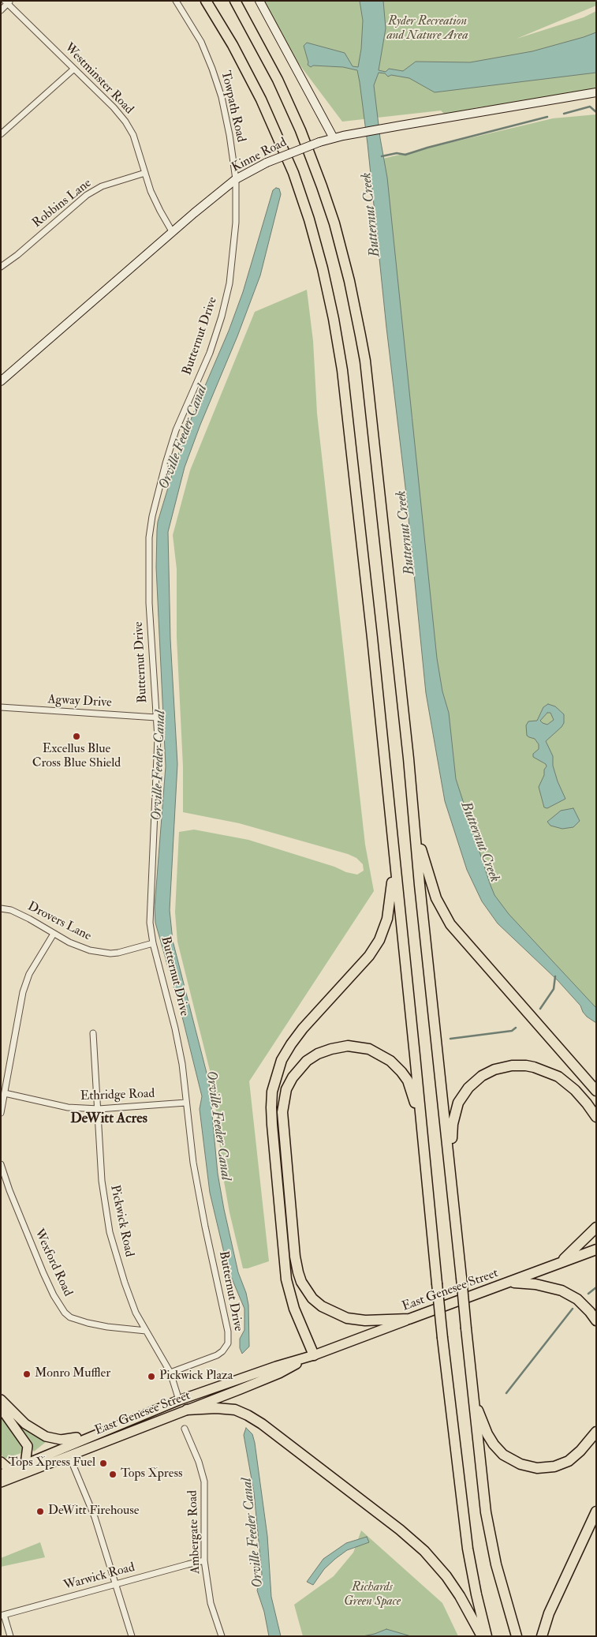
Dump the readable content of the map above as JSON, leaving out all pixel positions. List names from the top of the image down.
{
  "streets": {
    "highway": ["East Genesee Street"],
    "street": [
      "Westminster Road",
      "Towpath Road",
      "Kinne Road",
      "Robbins Lane",
      "Butternut Drive",
      "Agway Drive",
      "Drovers Lane",
      "Ethridge Road",
      "Pickwick Road",
      "Wexford Road",
      "Ambergate Road",
      "Warwick Road"
    ]
  },
  "crossings": [
    ["Westminster Road", "Kinne Road"],
    ["Westminster Road", "Robbins Lane"],
    ["Towpath Road", "Kinne Road"],
    ["Towpath Road", "Butternut Drive"],
    ["Kinne Road", "Butternut Drive"],
    ["Butternut Drive", "Agway Drive"],
    ["Butternut Drive", "Drovers Lane"],
    ["Butternut Drive", "Ethridge Road"],
    ["Butternut Drive", "Pickwick Road"],
    ["Ethridge Road", "Pickwick Road"],
    ["Pickwick Road", "Wexford Road"],
    ["Pickwick Road", "East Genesee Street"],
    ["Ambergate Road", "Warwick Road"]
  ],
  "districts": ["DeWitt Acres"],
  "water": ["Butternut Creek", "Orville Feeder Canal"],
  "parks": ["Ryder Recreation and Nature Area", "Richards Green Space"],
  "places": [
    "Excellus Blue Cross Blue Shield",
    "Monro Muffler",
    "Pickwick Plaza",
    "Tops Xpress Fuel",
    "Tops Xpress",
    "DeWitt Firehouse"
  ]
}
